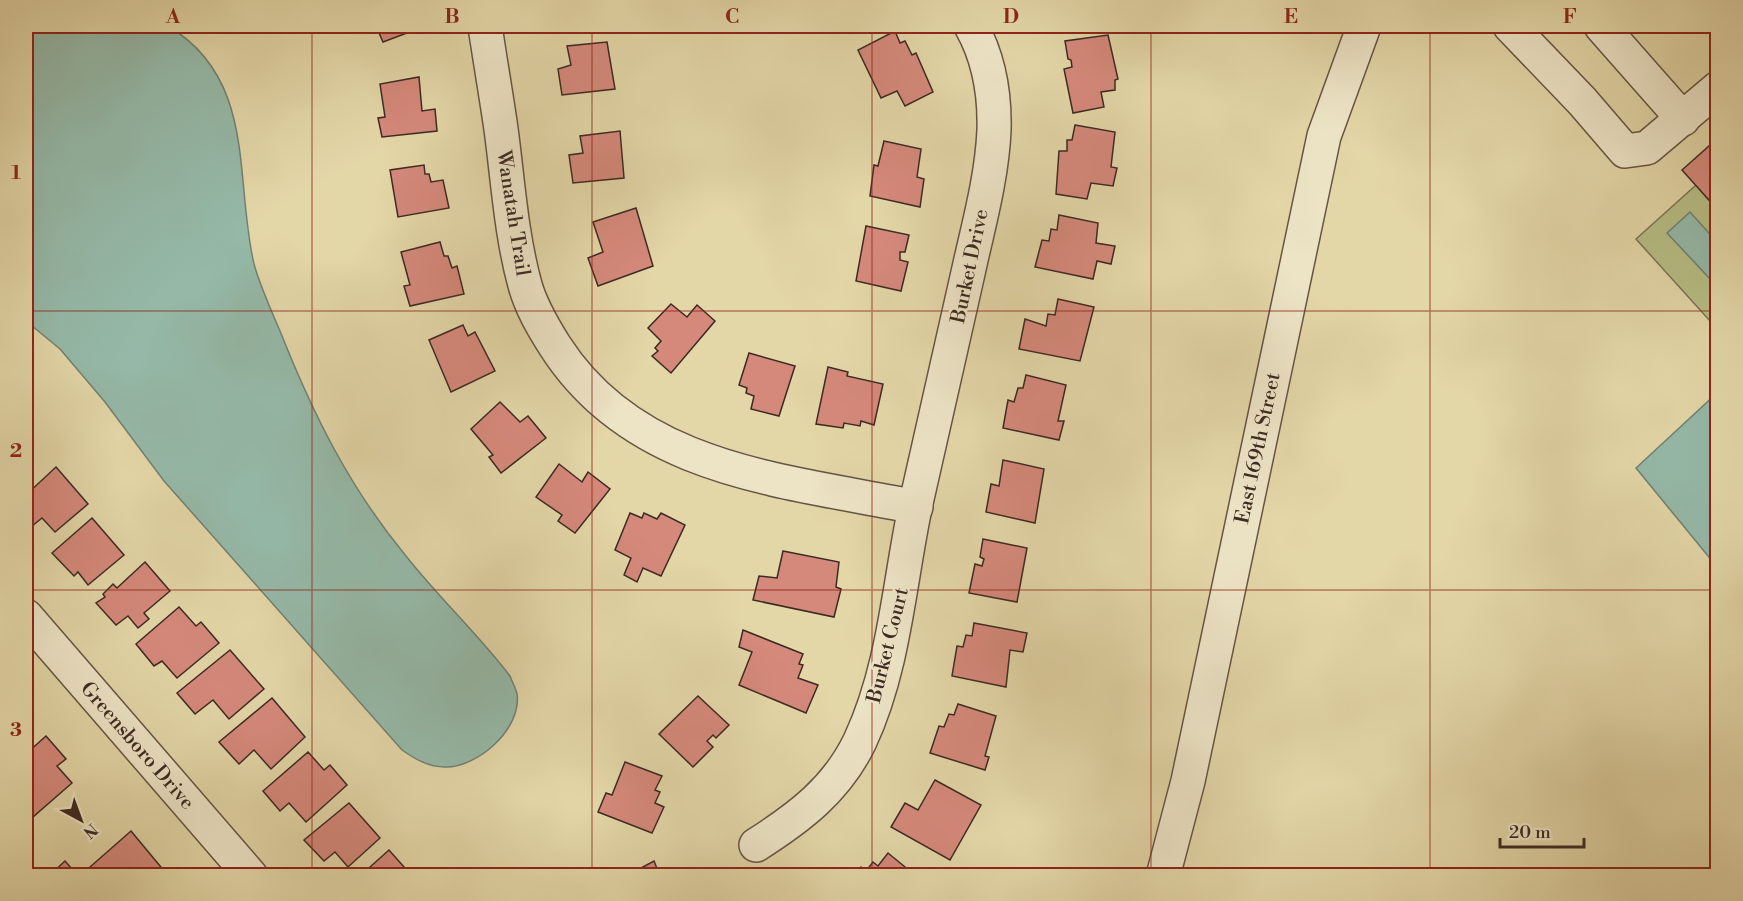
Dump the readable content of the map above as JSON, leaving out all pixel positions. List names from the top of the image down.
{
  "streets": {
    "street": [
      "Wanatah Trail",
      "Burket Drive",
      "East 169th Street",
      "Burket Court",
      "Greensboro Drive"
    ]
  },
  "crossings": [
    ["Wanatah Trail", "Burket Drive"],
    ["Wanatah Trail", "Burket Court"],
    ["Burket Drive", "Burket Court"]
  ],
  "scale_bar": "20 m",
  "north": "bottom right",
  "grid": {
    "columns": [
      "A",
      "B",
      "C",
      "D",
      "E",
      "F"
    ],
    "rows": ["1", "2", "3"]
  }
}
